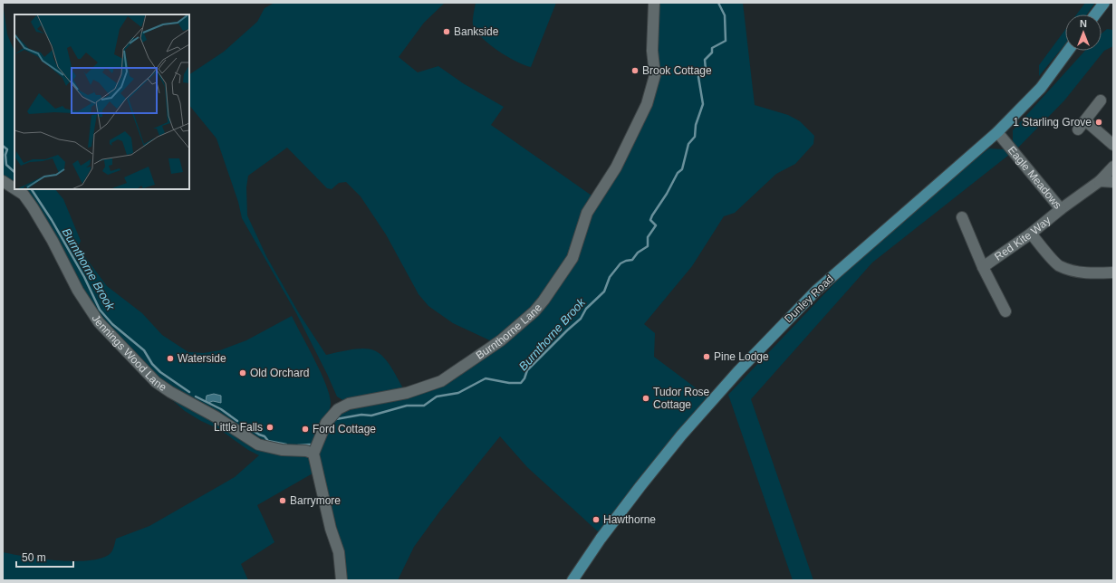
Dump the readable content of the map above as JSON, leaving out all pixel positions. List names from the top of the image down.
{
  "streets": {
    "main road": ["Dunley Road"],
    "street": [
      "Eagle Meadows",
      "Red Kite Way",
      "Burnthorne Lane",
      "Jennings Wood Lane"
    ]
  },
  "crossings": [
    ["Eagle Meadows", "Red Kite Way"],
    ["Eagle Meadows", "Dunley Road"],
    ["Burnthorne Lane", "Jennings Wood Lane"]
  ],
  "water": ["Burnthorne Brook"],
  "places": [
    "Bankside",
    "Brook Cottage",
    "1 Starling Grove",
    "Pine Lodge",
    "Waterside",
    "Old Orchard",
    "Tudor Rose Cottage",
    "Little Falls",
    "Ford Cottage",
    "Barrymore",
    "Hawthorne"
  ],
  "scale_bar": "50 m",
  "north": "top"
}
